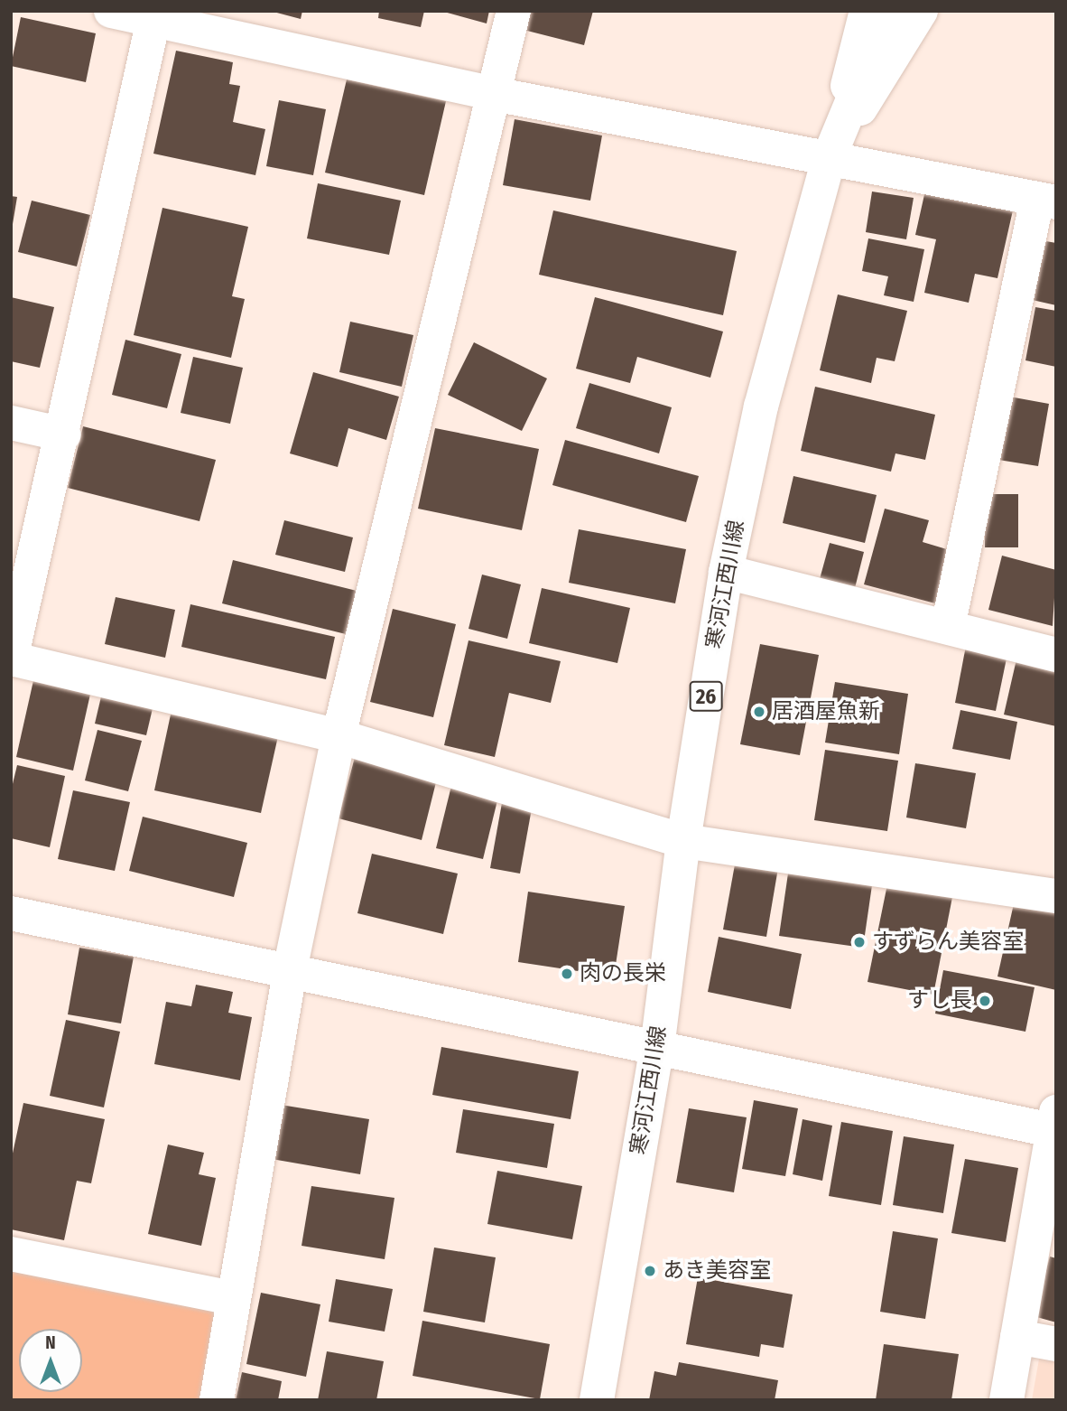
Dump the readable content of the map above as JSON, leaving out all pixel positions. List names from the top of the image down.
{
  "streets": {
    "street": ["寒河江西川線", "26"]
  },
  "places": [
    "居酒屋魚新",
    "すずらん美容室",
    "肉の長栄",
    "すし長",
    "あき美容室"
  ],
  "north": "top"
}
